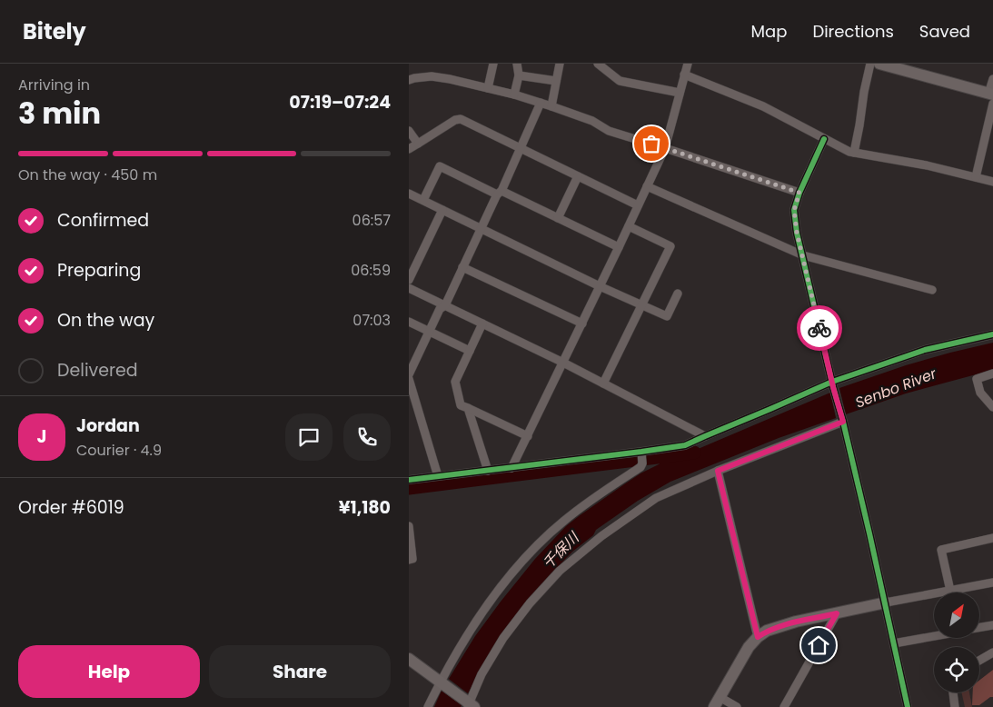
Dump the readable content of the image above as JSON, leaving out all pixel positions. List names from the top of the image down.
{
  "water": ["Senbo River", "千保川"],
  "north": "top right",
  "page": {
    "header": "Bitely",
    "nav": ["Map", "Directions", "Saved"],
    "heading": ["3 min", "Arriving in", "07:19–07:24"],
    "panel": [
      "Jordan",
      "Courier · 4.9",
      "Order #6019",
      "¥1,180"
    ],
    "bar": "On the way · 450 m",
    "list": [
      ["Confirmed", "06:57"],
      ["Preparing", "06:59"],
      ["On the way", "07:03"],
      "Delivered"
    ],
    "round": "J",
    "buttons": ["Help", "Share"]
  }
}
